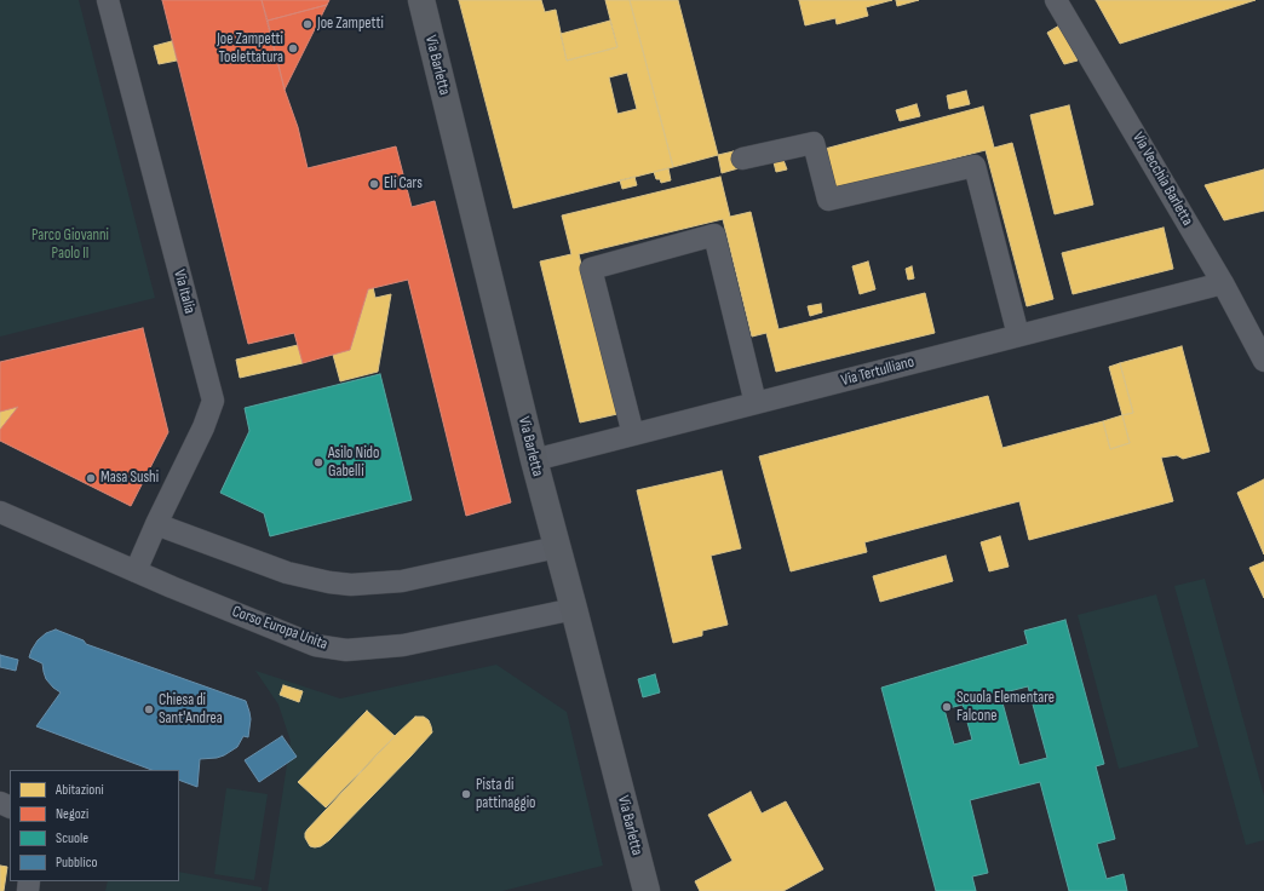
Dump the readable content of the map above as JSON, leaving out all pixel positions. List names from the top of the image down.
{
  "streets": {
    "main road": ["Via Barletta"],
    "street": [
      "Via Vecchia Barletta",
      "Via Italia",
      "Via Tertulliano",
      "Corso Europa Unita"
    ]
  },
  "crossings": [
    ["Via Barletta", "Via Tertulliano"],
    ["Via Barletta", "Corso Europa Unita"],
    ["Via Vecchia Barletta", "Via Tertulliano"],
    ["Via Italia", "Corso Europa Unita"]
  ],
  "parks": ["Parco Giovanni Paolo II"],
  "places": [
    "Joe Zampetti",
    "Joe Zampetti Toelettatura",
    "Eli Cars",
    "Asilo Nido Gabelli",
    "Masa Sushi",
    "Scuola Elementare Falcone",
    "Chiesa di Sant'Andrea",
    "Pista di pattinaggio"
  ],
  "legend": [
    "Abitazioni",
    "Negozi",
    "Scuole",
    "Pubblico"
  ]
}
